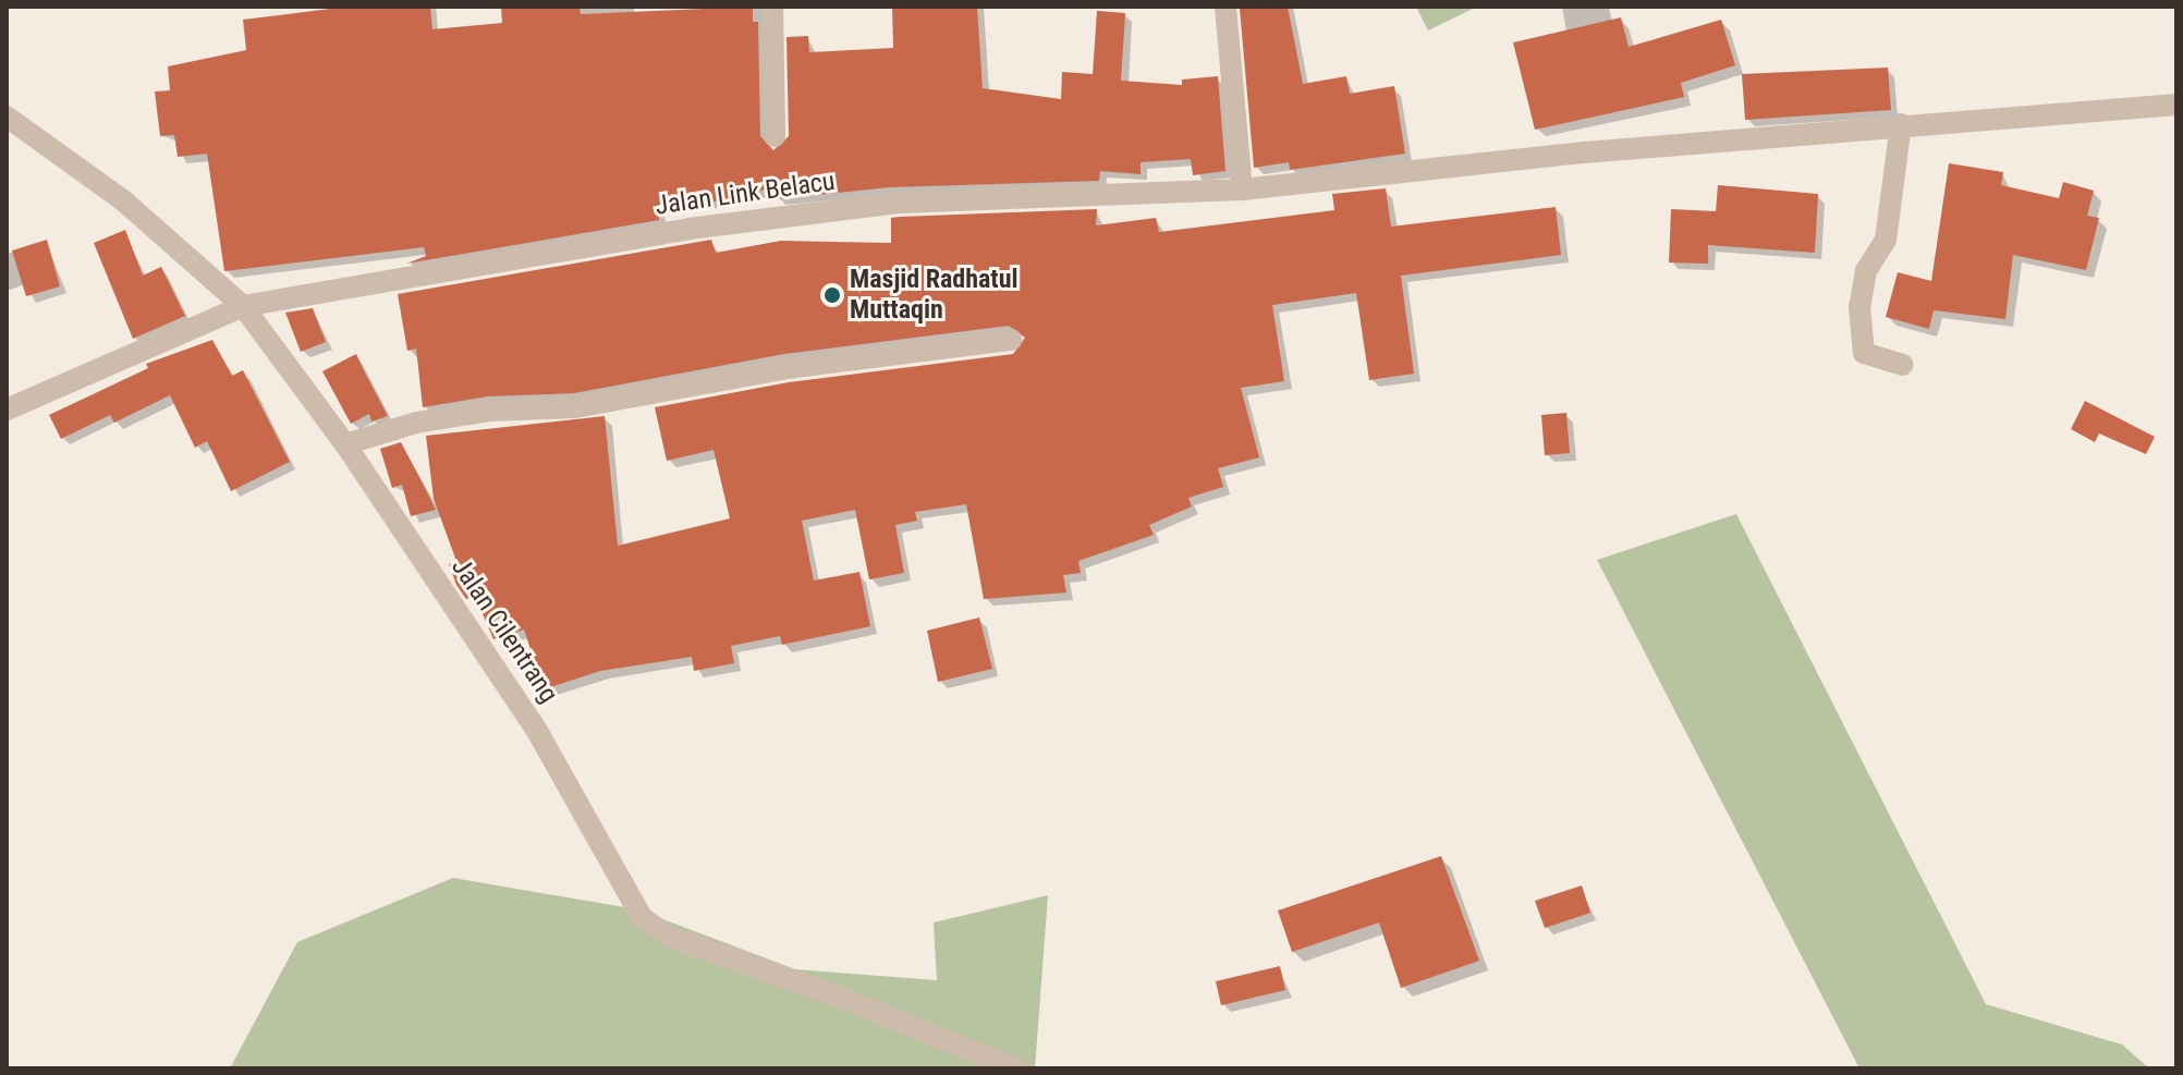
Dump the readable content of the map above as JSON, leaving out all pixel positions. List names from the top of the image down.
{
  "streets": {
    "street": ["Jalan Link Belacu", "Jalan Cilentrang"]
  },
  "crossings": [
    ["Jalan Link Belacu", "Jalan Cilentrang"]
  ],
  "places": ["Masjid Radhatul Muttaqin"]
}
